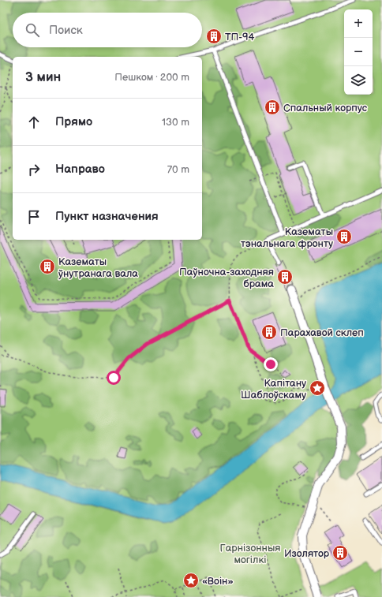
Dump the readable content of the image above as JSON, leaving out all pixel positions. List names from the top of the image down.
{
  "parks": ["Гарнізонныя могілкі"],
  "places": {
    "building": [
      "ТП-94",
      "Спальный корпус",
      "Казематы тэнальнага фронту",
      "Казематы ўнутранага вала",
      "Паўночна-заходняя брама",
      "Парахавой склеп",
      "Изолятор"
    ],
    "place": ["Капітану Шаблоўскаму", "«Воін»"]
  },
  "page": {
    "map_buttons": ["+", "−"],
    "search": "Поиск",
    "heading": ["3 мин", "Пешком · 200 m"],
    "list": [
      ["Прямо", "130 m"],
      ["Направо", "70 m"],
      "Пункт назначения"
    ]
  }
}
